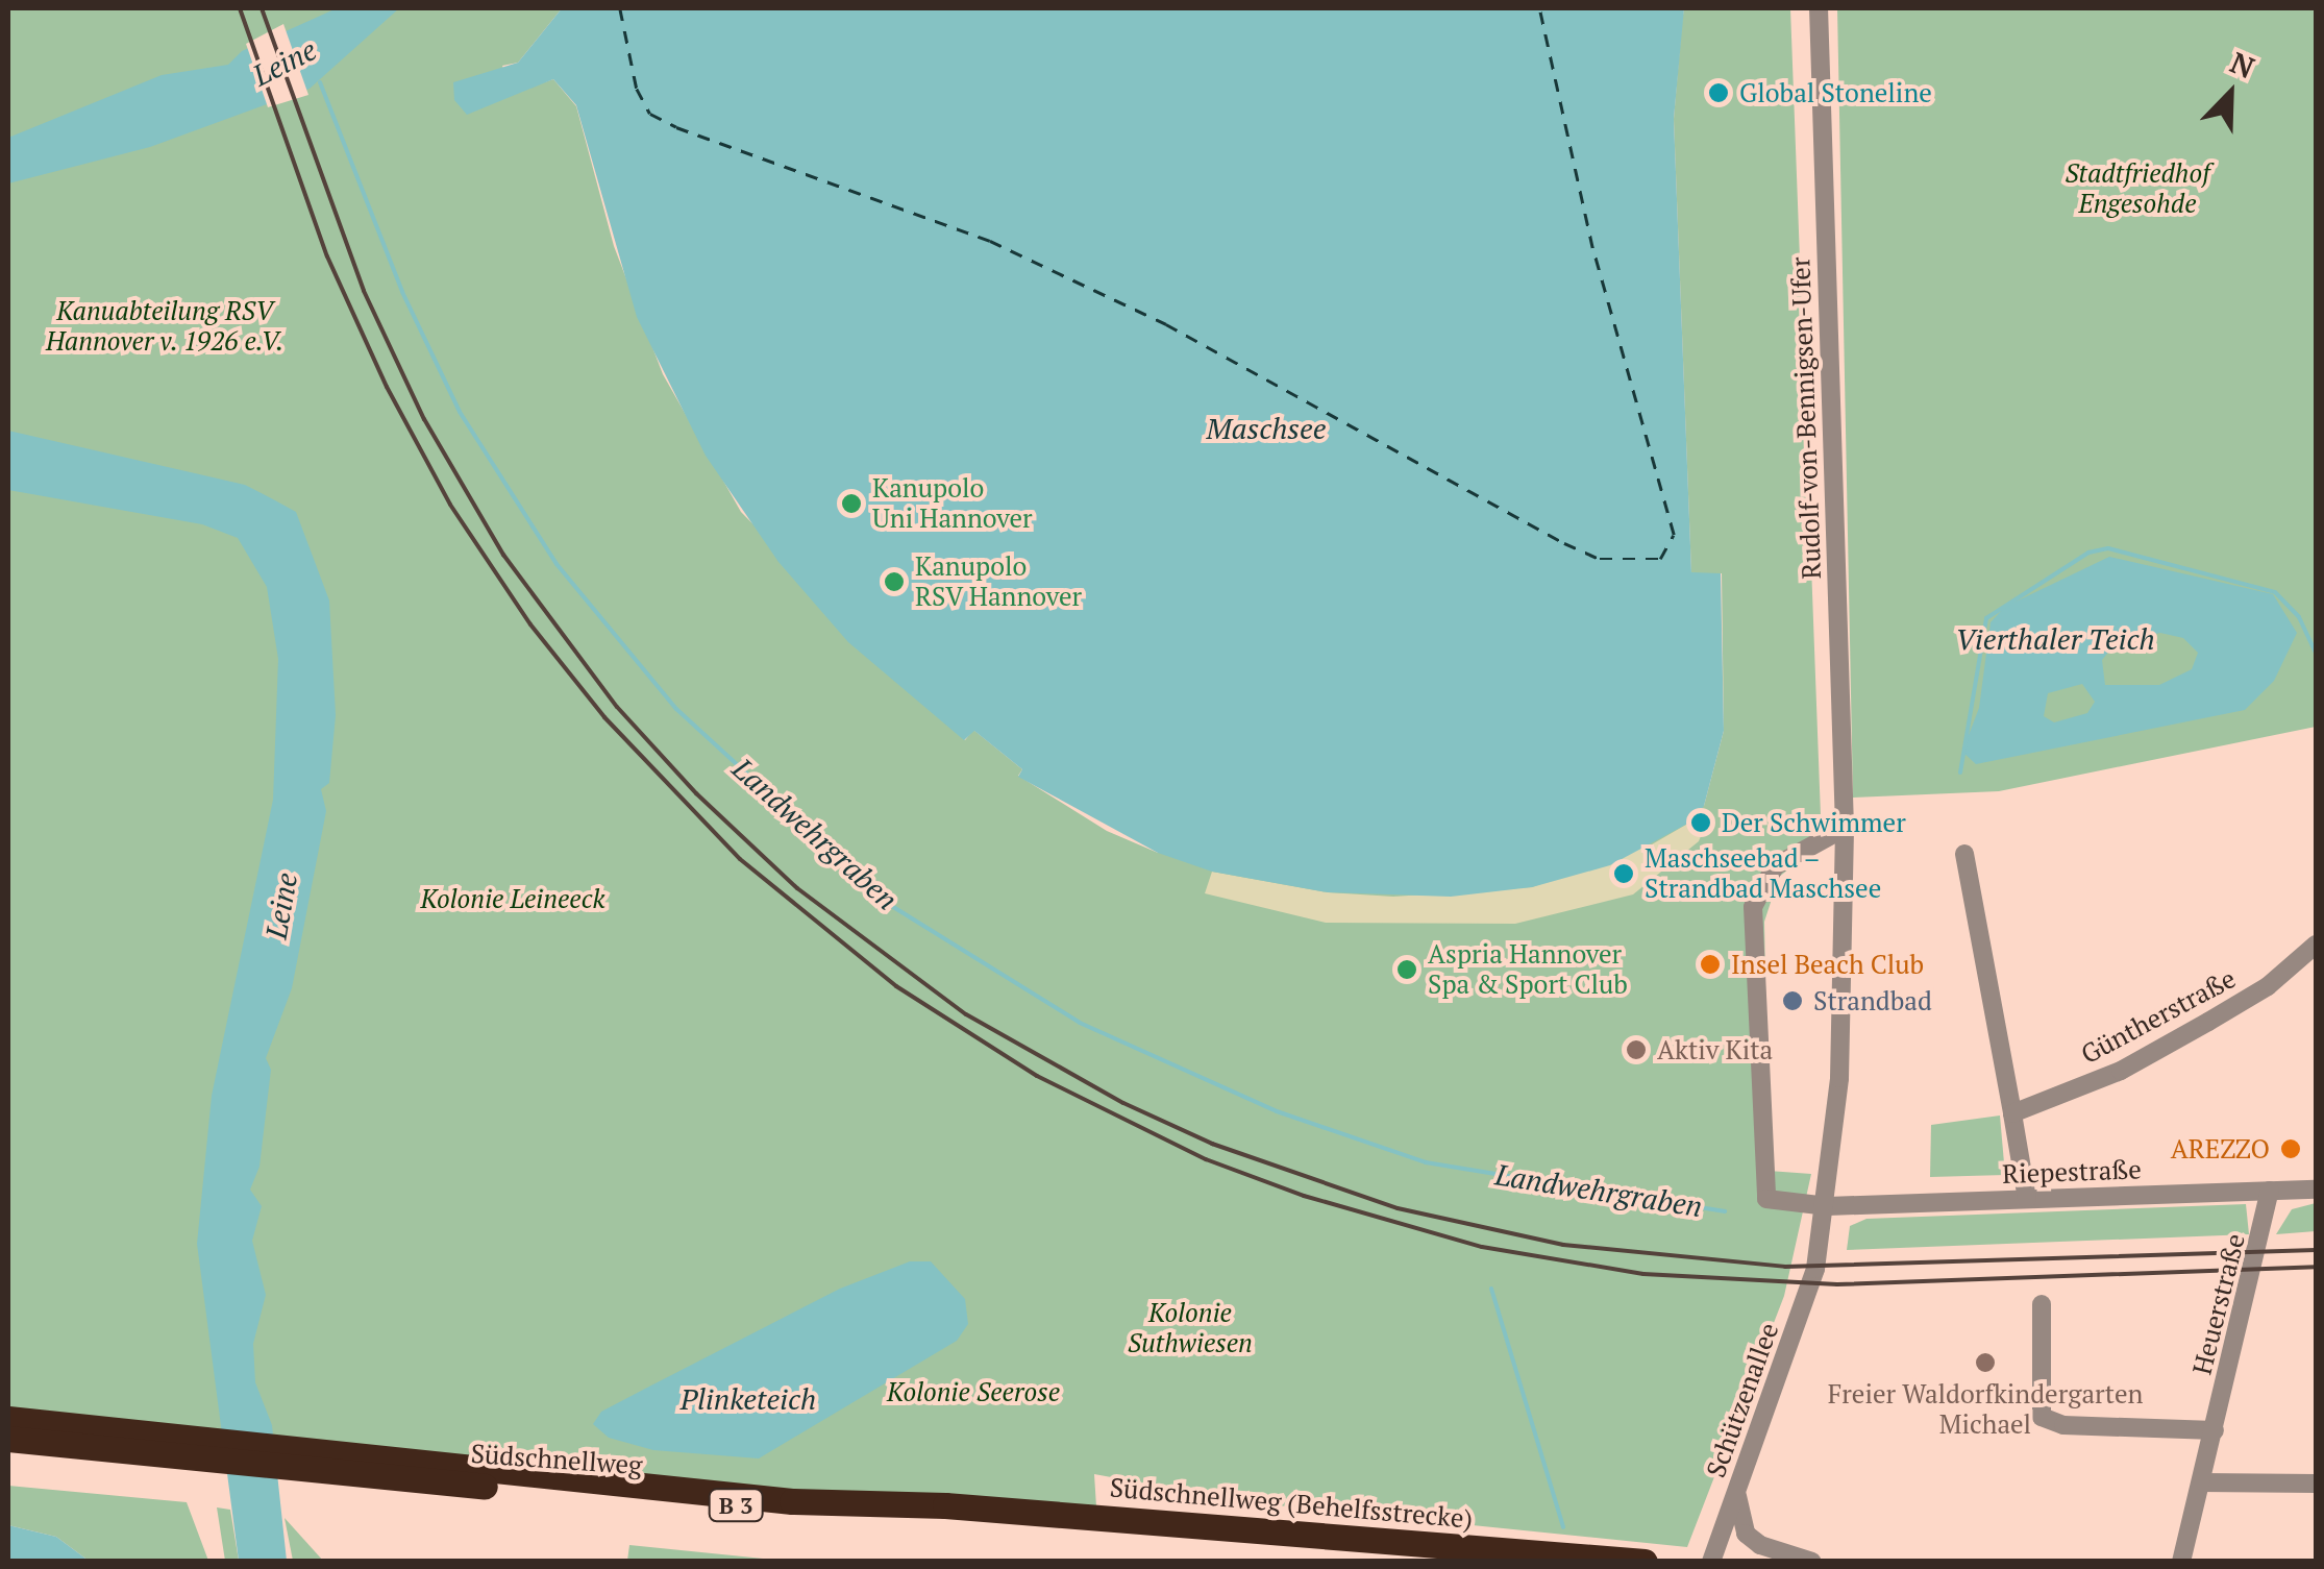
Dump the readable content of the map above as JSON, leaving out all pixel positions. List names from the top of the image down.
{
  "streets": {
    "highway": ["Südschnellweg", "Südschnellweg (Behelfsstrecke)", "B 3"],
    "street": [
      "Rudolf-von-Bennigsen-Ufer",
      "Güntherstraße",
      "Riepestraße",
      "Heuerstraße",
      "Schützenallee"
    ]
  },
  "crossings": [
    ["Rudolf-von-Bennigsen-Ufer", "Riepestraße"],
    ["Rudolf-von-Bennigsen-Ufer", "Schützenallee"],
    ["Riepestraße", "Heuerstraße"],
    ["Südschnellweg", "Südschnellweg (Behelfsstrecke)"],
    ["Südschnellweg (Behelfsstrecke)", "B 3"]
  ],
  "water": [
    "Leine",
    "Maschsee",
    "Vierthaler Teich",
    "Landwehrgraben",
    "Plinketeich"
  ],
  "parks": [
    "Stadtfriedhof Engesohde",
    "Kanuabteilung RSV Hannover v. 1926 e.V.",
    "Kolonie Leineeck",
    "Kolonie Suthwiesen",
    "Kolonie Seerose"
  ],
  "places": [
    "Global Stoneline",
    "Kanupolo Uni Hannover",
    "Kanupolo RSV Hannover",
    "Der Schwimmer",
    "Maschseebad – Strandbad Maschsee",
    "Insel Beach Club",
    "Aspria Hannover Spa & Sport Club",
    "Strandbad",
    "Aktiv Kita",
    "AREZZO",
    "Freier Waldorfkindergarten Michael"
  ],
  "north": "top right"
}
